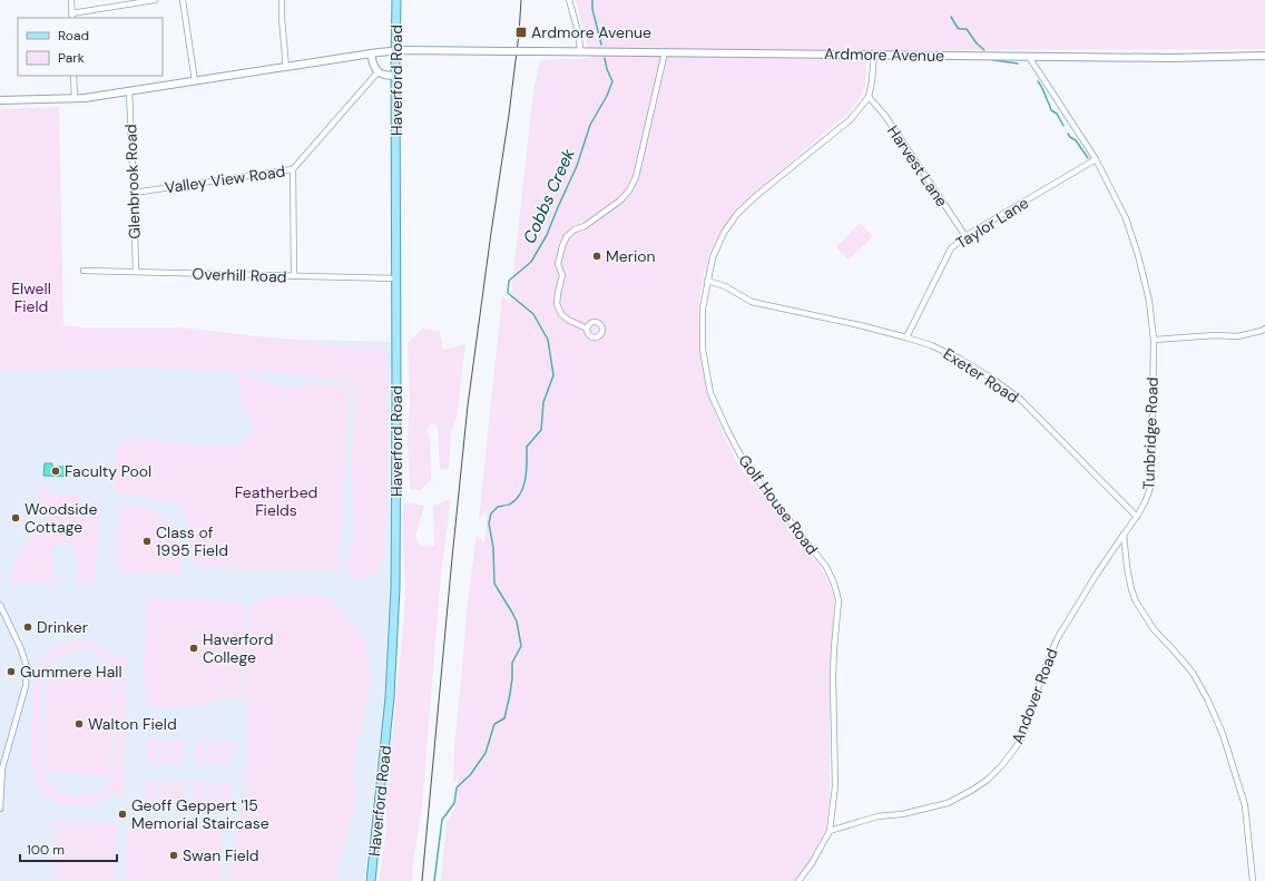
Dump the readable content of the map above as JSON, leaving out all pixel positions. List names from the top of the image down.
{
  "streets": {
    "main road": ["Haverford Road"],
    "street": [
      "Ardmore Avenue",
      "Harvest Lane",
      "Valley View Road",
      "Glenbrook Road",
      "Taylor Lane",
      "Overhill Road",
      "Exeter Road",
      "Tunbridge Road",
      "Golf House Road",
      "Andover Road"
    ]
  },
  "crossings": [
    ["Ardmore Avenue", "Haverford Road"],
    ["Ardmore Avenue", "Glenbrook Road"],
    ["Ardmore Avenue", "Tunbridge Road"],
    ["Ardmore Avenue", "Golf House Road"],
    ["Haverford Road", "Overhill Road"],
    ["Harvest Lane", "Taylor Lane"],
    ["Harvest Lane", "Golf House Road"],
    ["Valley View Road", "Glenbrook Road"],
    ["Glenbrook Road", "Overhill Road"],
    ["Taylor Lane", "Exeter Road"],
    ["Taylor Lane", "Tunbridge Road"],
    ["Exeter Road", "Tunbridge Road"],
    ["Exeter Road", "Golf House Road"],
    ["Tunbridge Road", "Andover Road"],
    ["Golf House Road", "Andover Road"]
  ],
  "water": ["Cobbs Creek"],
  "parks": ["Elwell Field", "Featherbed Fields"],
  "places": {
    "transit": ["Ardmore Avenue"],
    "other": [
      "Merion",
      "Faculty Pool",
      "Woodside Cottage",
      "Class of 1995 Field",
      "Drinker",
      "Haverford College",
      "Gummere Hall",
      "Walton Field",
      "Geoff Geppert '15 Memorial Staircase",
      "Swan Field"
    ]
  },
  "legend": ["Road", "Park"],
  "scale_bar": "100 m"
}
